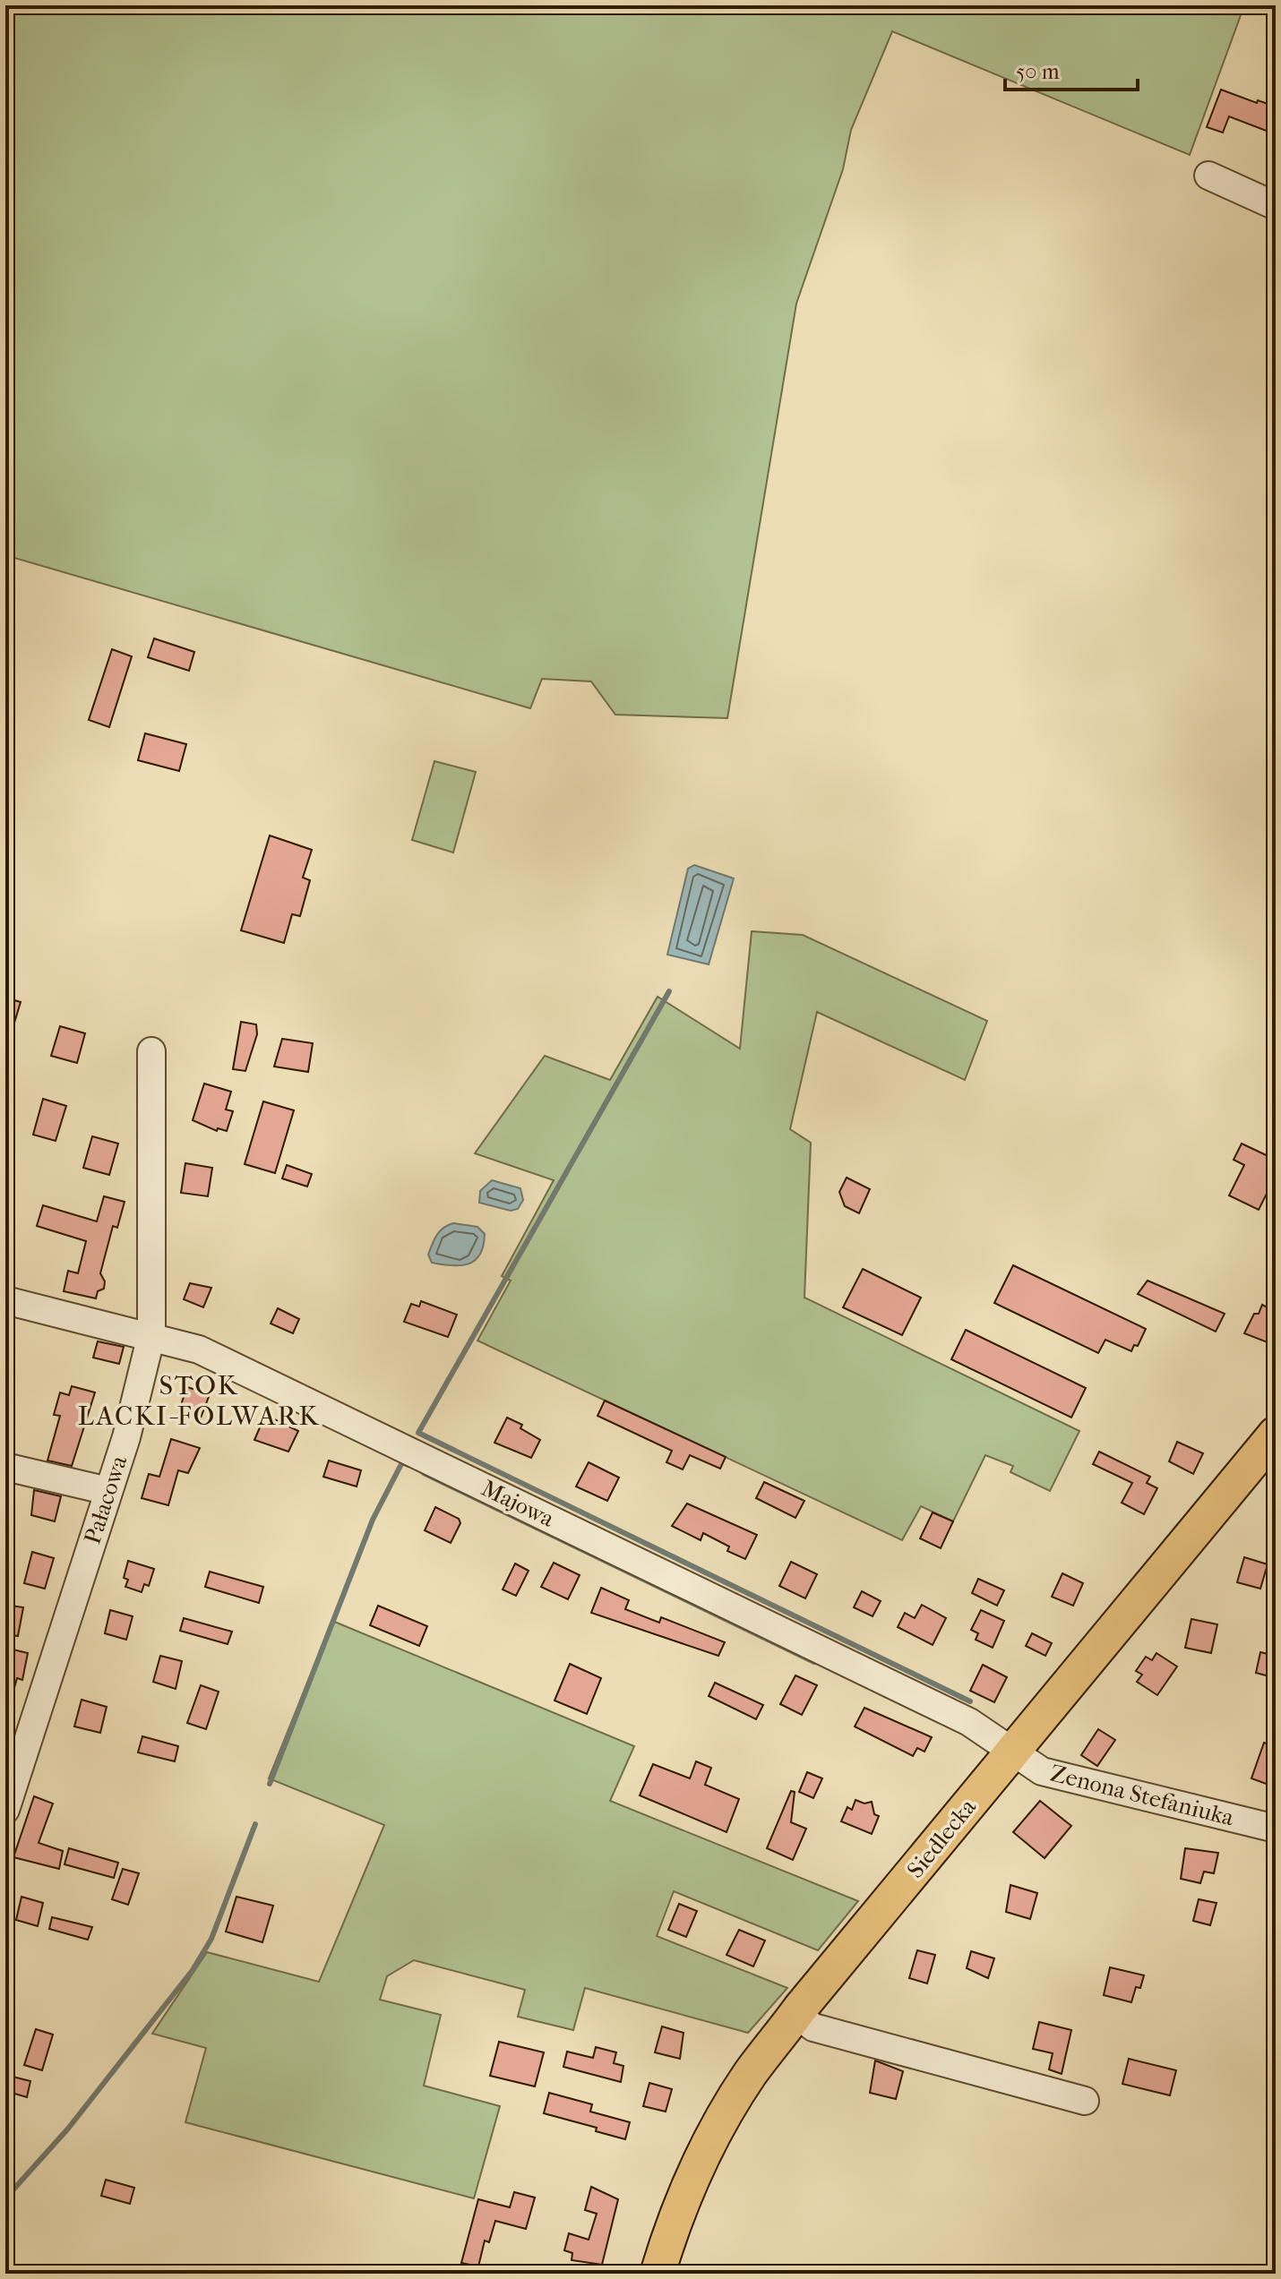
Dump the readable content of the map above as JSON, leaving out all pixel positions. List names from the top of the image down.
{
  "streets": {
    "main road": ["Siedlecka"],
    "street": ["Pałacowa", "Majowa", "Zenona Stefaniuka"]
  },
  "crossings": [
    ["Pałacowa", "Majowa"],
    ["Majowa", "Zenona Stefaniuka"],
    ["Majowa", "Siedlecka"],
    ["Zenona Stefaniuka", "Siedlecka"]
  ],
  "districts": ["STOK LACKI-FOLWARK"],
  "scale_bar": "50 m"
}
